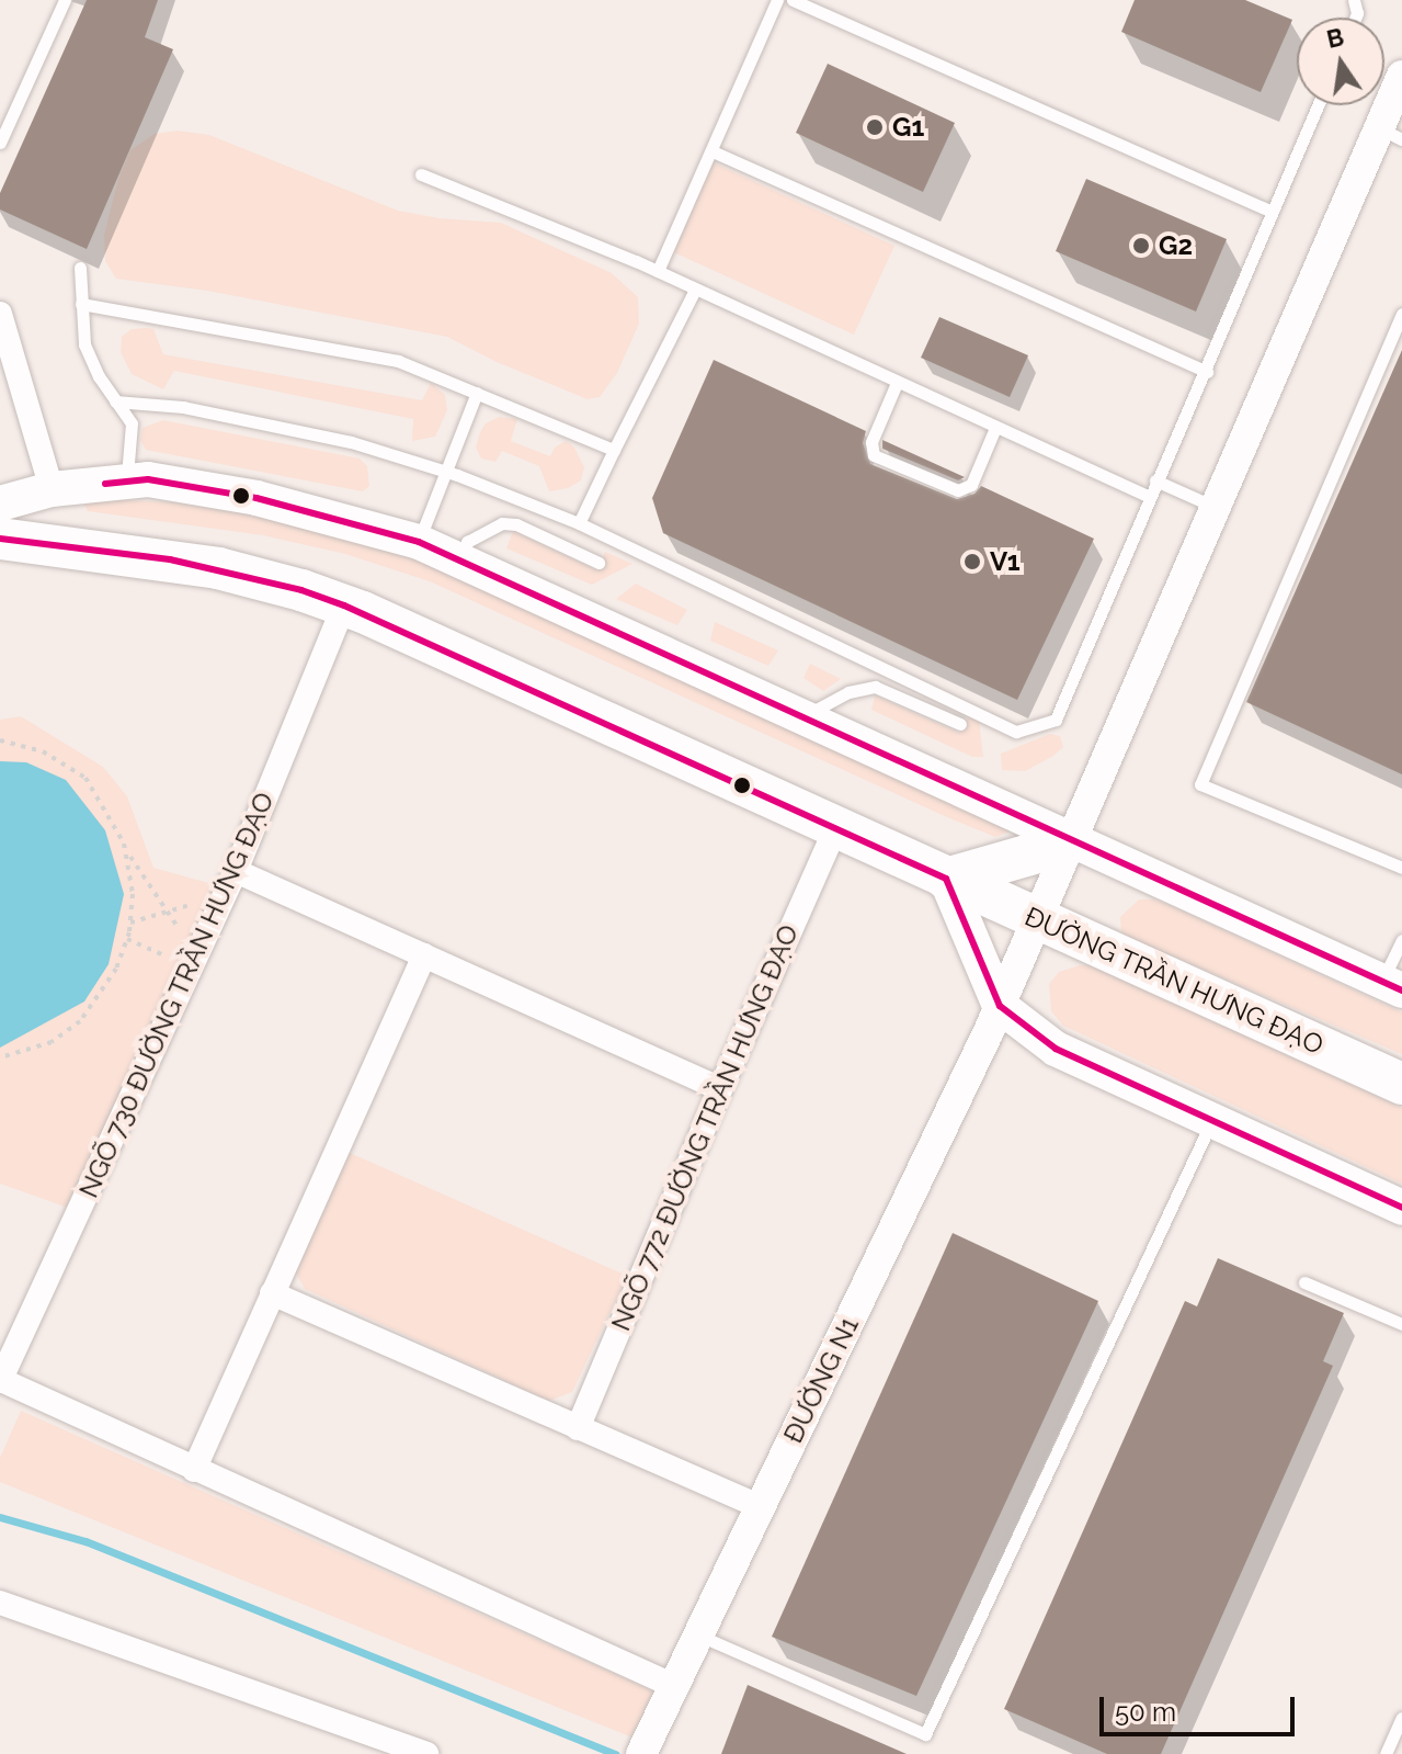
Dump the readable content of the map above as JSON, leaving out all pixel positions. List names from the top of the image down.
{
  "streets": {
    "highway": ["ĐƯỜNG TRẦN HƯNG ĐẠO"],
    "street": ["NGÕ 730 ĐƯỜNG TRẦN HƯNG ĐẠO", "NGÕ 772 ĐƯỜNG TRẦN HƯNG ĐẠO", "ĐƯỜNG N1"]
  },
  "crossings": [
    ["ĐƯỜNG TRẦN HƯNG ĐẠO", "NGÕ 730 ĐƯỜNG TRẦN HƯNG ĐẠO"],
    ["ĐƯỜNG TRẦN HƯNG ĐẠO", "NGÕ 772 ĐƯỜNG TRẦN HƯNG ĐẠO"],
    ["ĐƯỜNG TRẦN HƯNG ĐẠO", "ĐƯỜNG N1"]
  ],
  "places": ["G1", "G2", "V1"],
  "scale_bar": "50 m",
  "north": "top"
}
